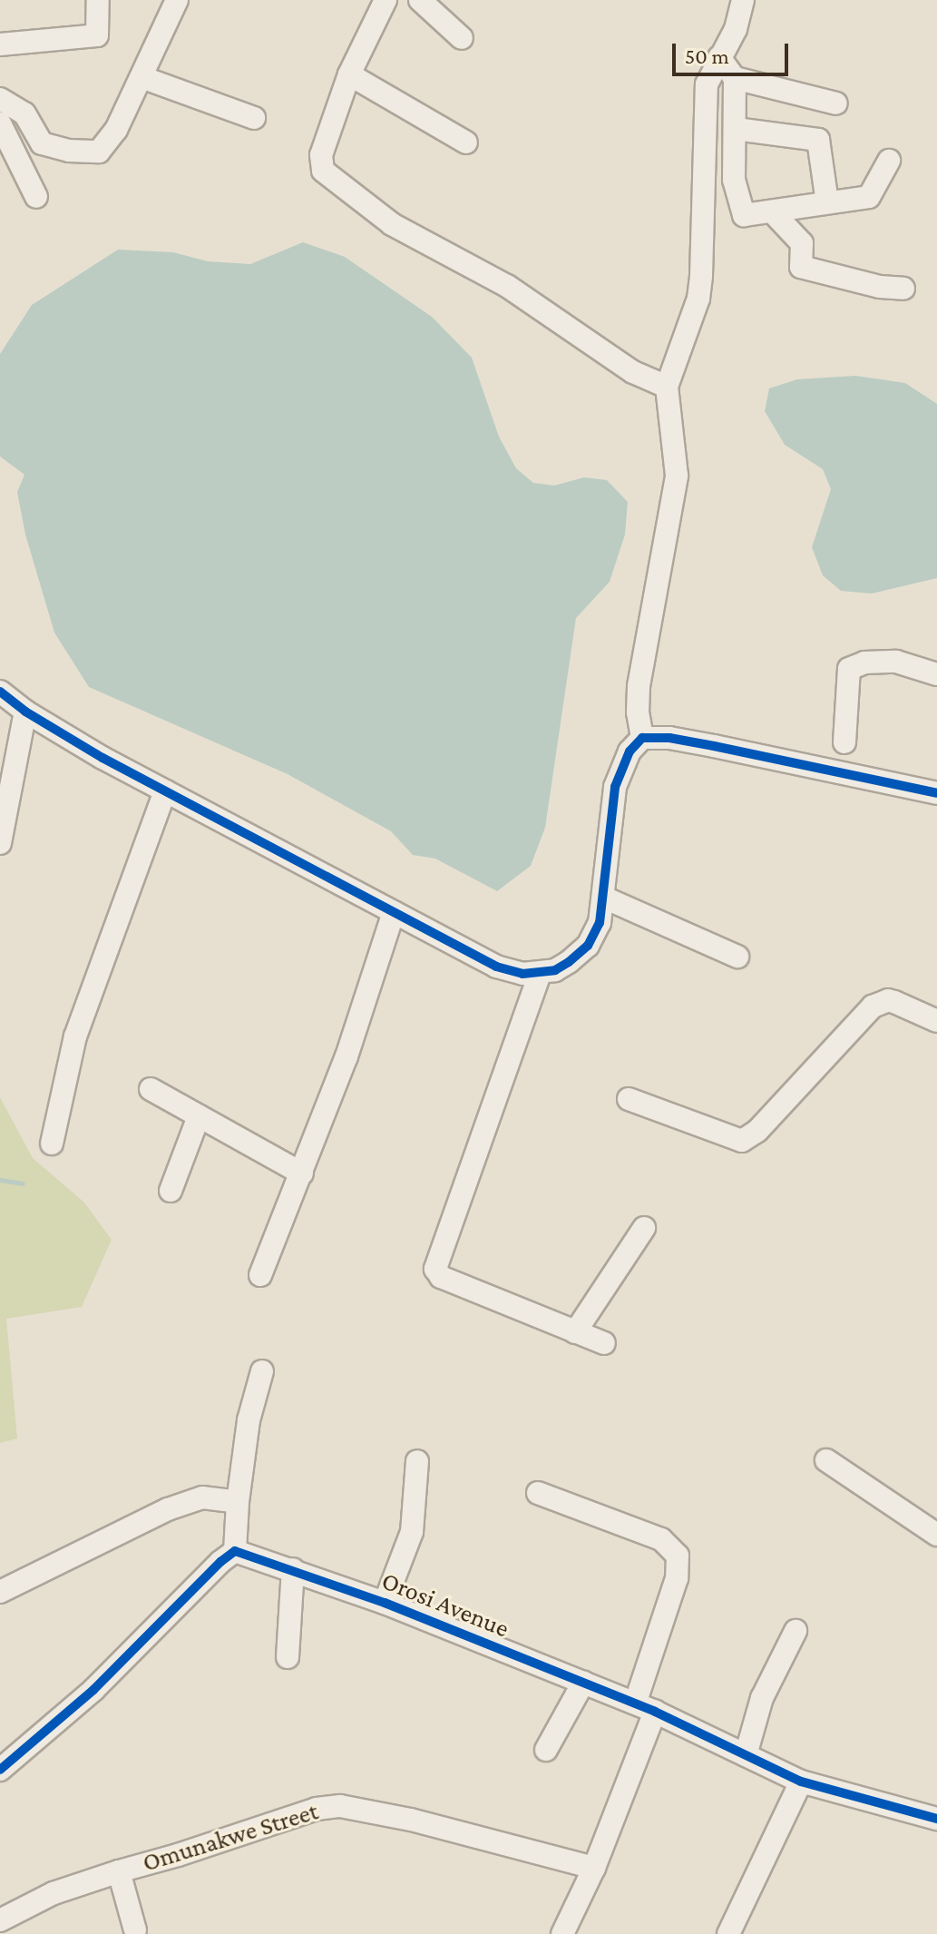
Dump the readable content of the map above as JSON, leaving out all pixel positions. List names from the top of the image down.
{
  "streets": {
    "street": ["Orosi Avenue", "Omunakwe Street"]
  },
  "scale_bar": "50 m"
}
